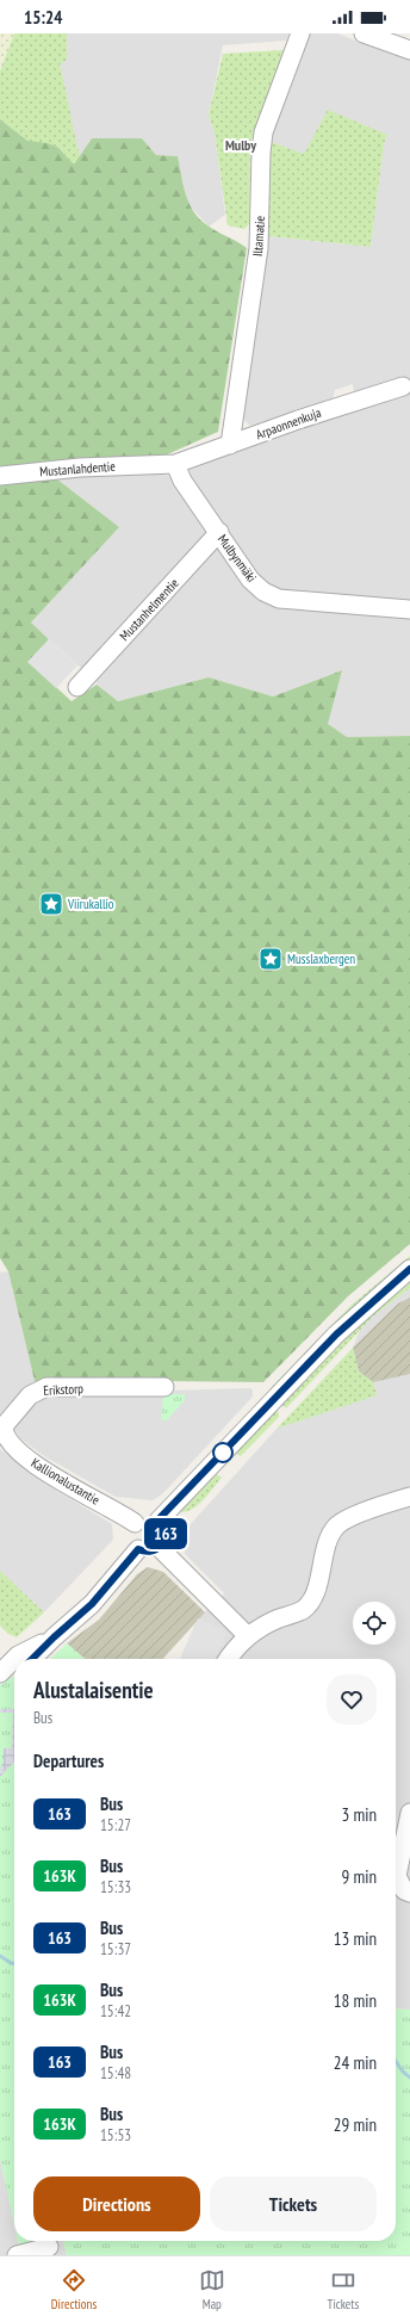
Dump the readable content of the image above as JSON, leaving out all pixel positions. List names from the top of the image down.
{
  "streets": {
    "street": [
      "Iltamatie",
      "Arpaonnenkuja",
      "Mustanlahdentie",
      "Mulbynmäki",
      "Mustanhelmentie",
      "Erikstorp",
      "Kallionalustantie"
    ]
  },
  "crossings": [
    ["Iltamatie", "Arpaonnenkuja"],
    ["Arpaonnenkuja", "Mustanlahdentie"],
    ["Arpaonnenkuja", "Mulbynmäki"],
    ["Mustanlahdentie", "Mulbynmäki"],
    ["Mulbynmäki", "Mustanhelmentie"],
    ["Erikstorp", "Kallionalustantie"]
  ],
  "districts": ["Mulby"],
  "places": {
    "place": ["Viirukallio", "Musslaxbergen"]
  },
  "lines": ["bus line 163"],
  "page": {
    "status": "15:24",
    "on_map": "163",
    "heading": [
      ["Alustalaisentie", "Bus"],
      "Departures"
    ],
    "list": [
      {
        "mark": "163",
        "name": "Bus",
        "note": "15:27",
        "value": "3 min"
      },
      {
        "mark": "163K",
        "name": "Bus",
        "note": "15:33",
        "value": "9 min"
      },
      {
        "mark": "163",
        "name": "Bus",
        "note": "15:37",
        "value": "13 min"
      },
      {
        "mark": "163K",
        "name": "Bus",
        "note": "15:42",
        "value": "18 min"
      },
      {
        "mark": "163",
        "name": "Bus",
        "note": "15:48",
        "value": "24 min"
      },
      {
        "mark": "163K",
        "name": "Bus",
        "note": "15:53",
        "value": "29 min"
      }
    ],
    "buttons": ["Directions", "Tickets"],
    "tabs": ["Directions", "Map", "Tickets"]
  }
}
